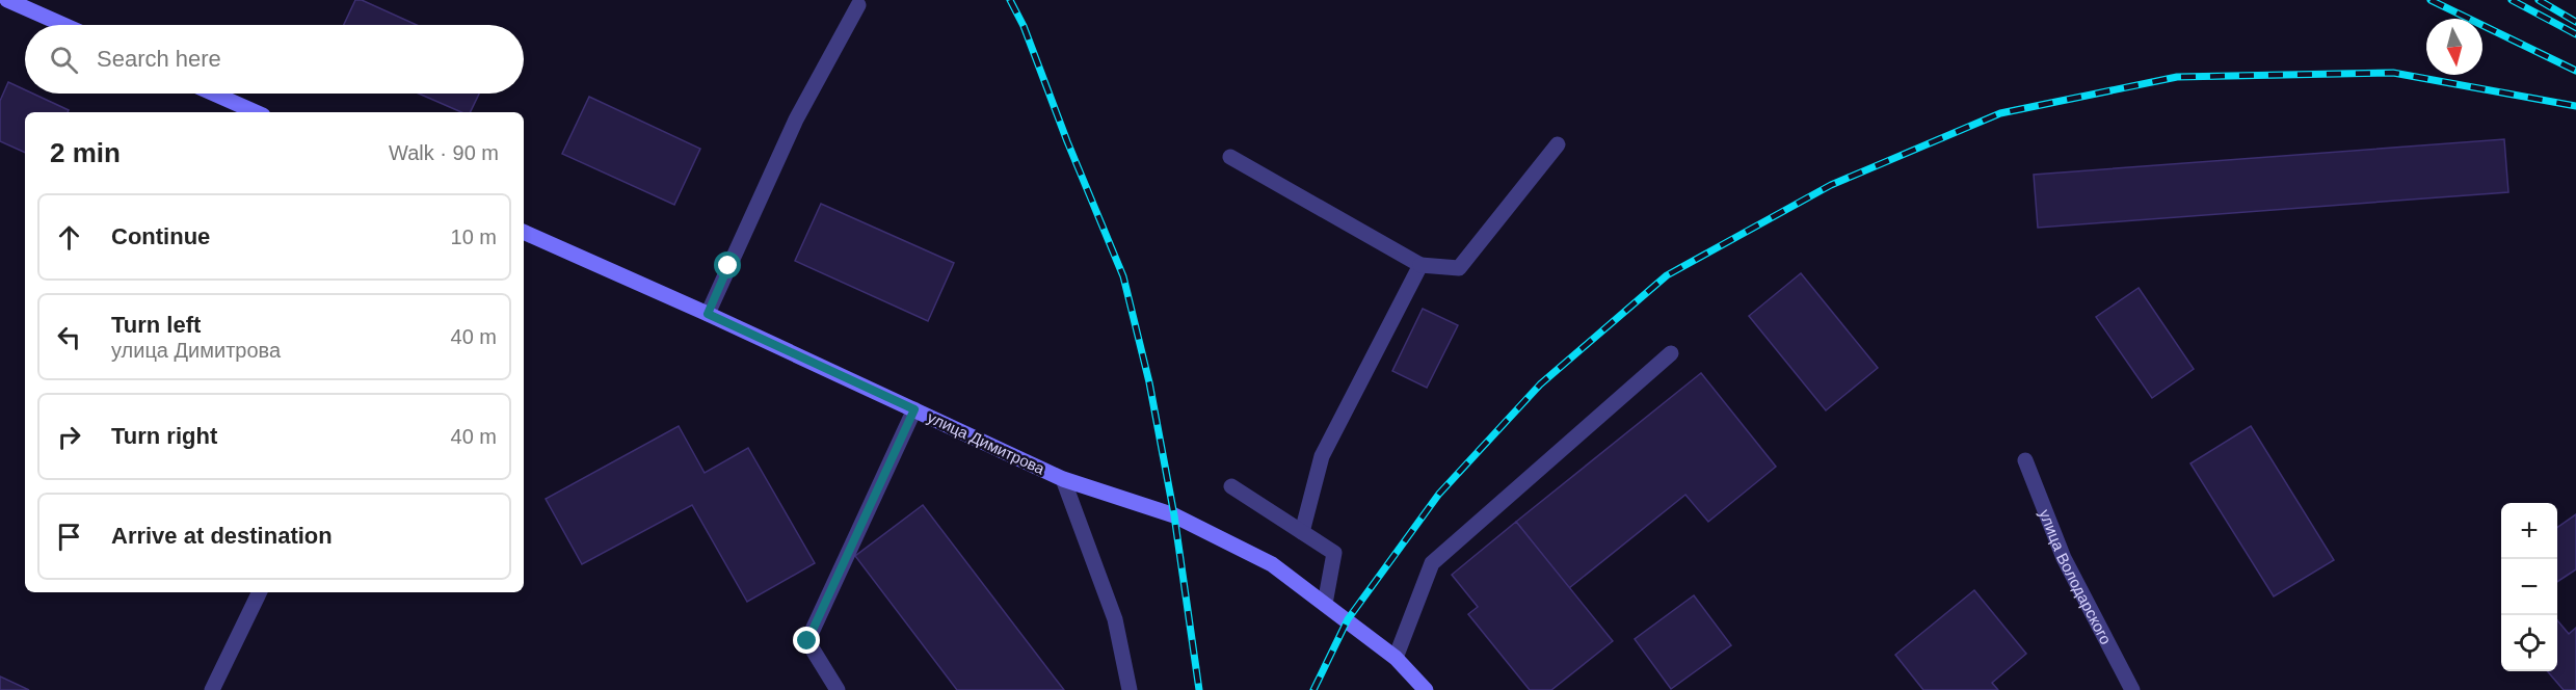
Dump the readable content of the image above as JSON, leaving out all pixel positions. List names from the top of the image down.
{
  "streets": {
    "street": ["улица Димитрова", "улица Володарского"]
  },
  "north": "bottom",
  "page": {
    "search": "Search here",
    "heading": ["2 min", "Walk · 90 m"],
    "list": [
      ["Continue", "10 m"],
      ["Turn left", "улица Димитрова", "40 m"],
      ["Turn right", "40 m"],
      "Arrive at destination"
    ],
    "map_buttons": ["+", "−"]
  }
}
